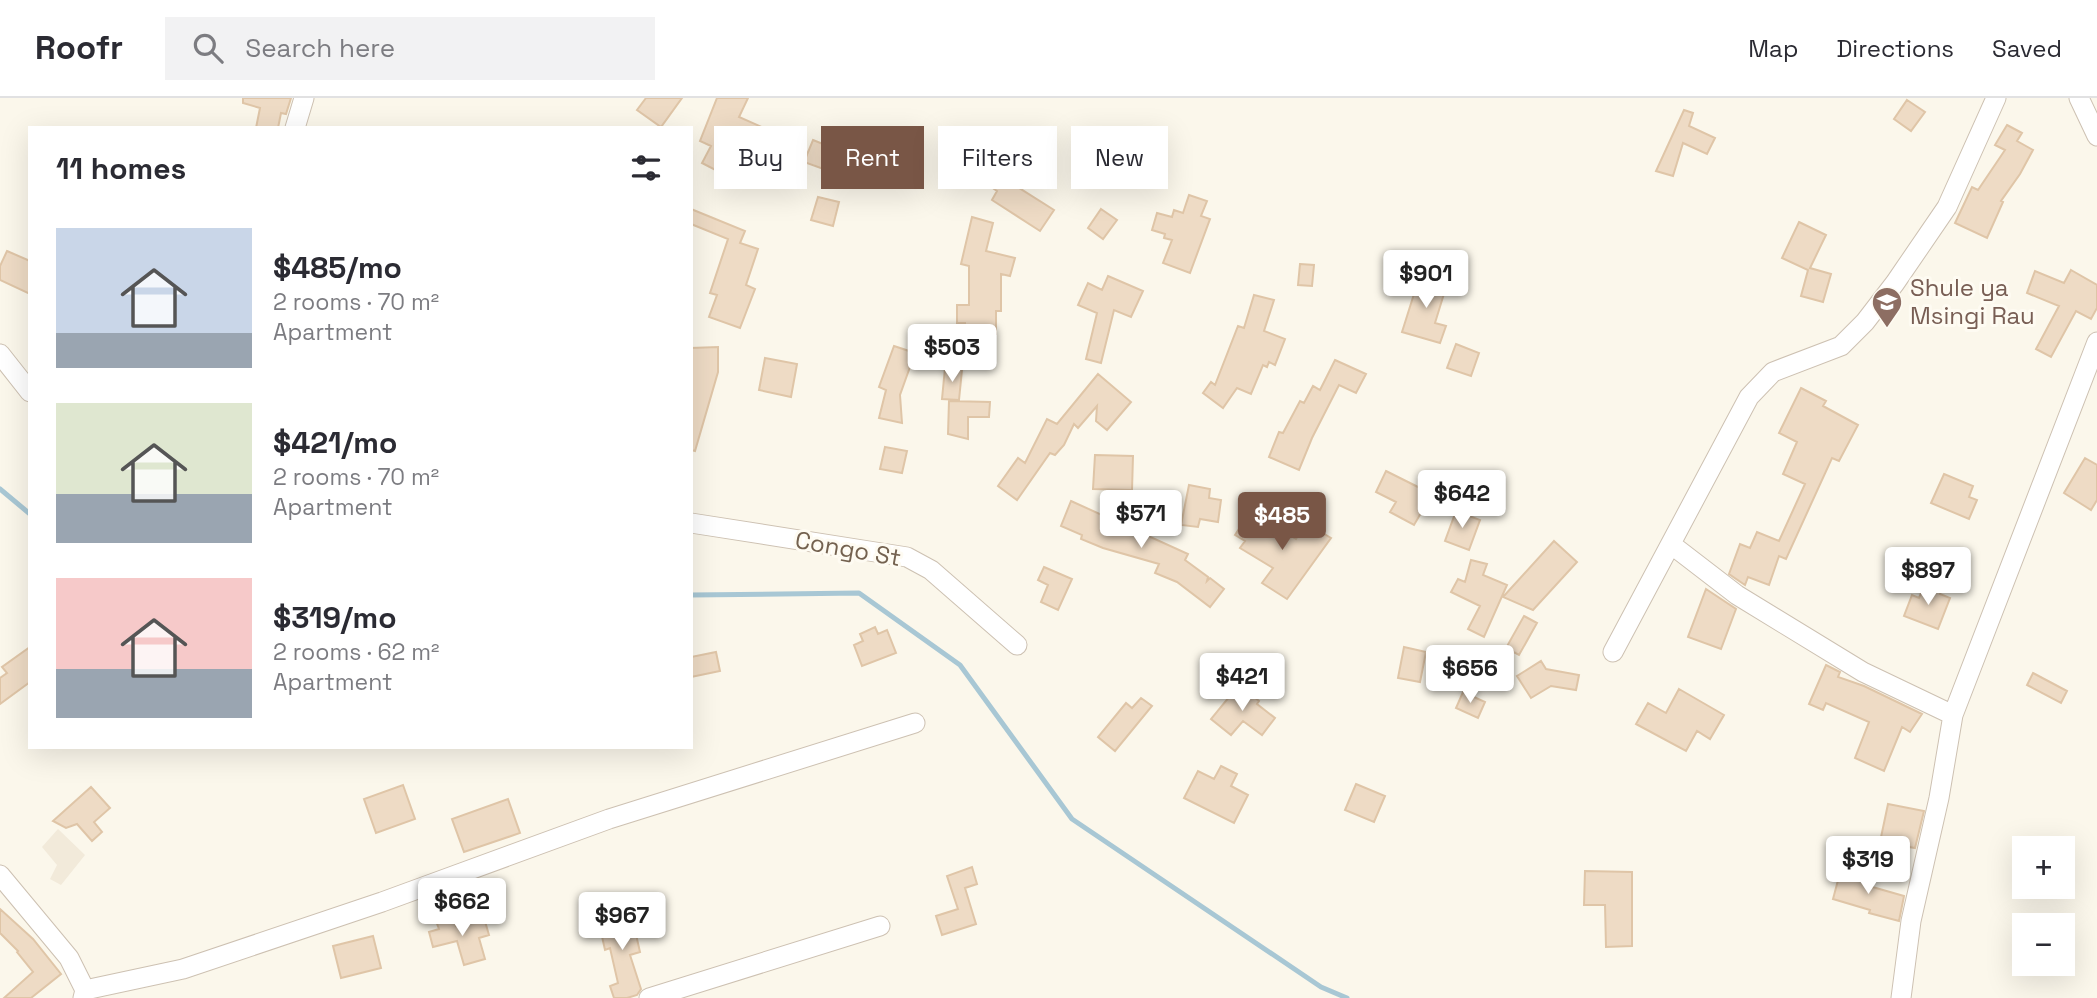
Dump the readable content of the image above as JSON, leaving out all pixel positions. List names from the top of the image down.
{
  "streets": {
    "street": ["Congo St"]
  },
  "places": {
    "school or university": ["Shule ya Msingi Rau"]
  },
  "page": {
    "header": "Roofr",
    "search": "Search here",
    "nav": ["Map", "Directions", "Saved"],
    "chip": [
      "Buy",
      "Rent",
      "Filters",
      "New"
    ],
    "heading": "11 homes",
    "list": [
      {
        "name": "$485/mo",
        "note": "2 rooms · 70 m² · Apartment"
      },
      {
        "name": "$421/mo",
        "note": "2 rooms · 70 m² · Apartment"
      },
      {
        "name": "$319/mo",
        "note": "2 rooms · 62 m² · Apartment"
      }
    ],
    "price": [
      "$901",
      "$503",
      "$642",
      "$571",
      "$485",
      "$897",
      "$656",
      "$421",
      "$319",
      "$662",
      "$967"
    ],
    "map_buttons": ["+", "−"]
  }
}
